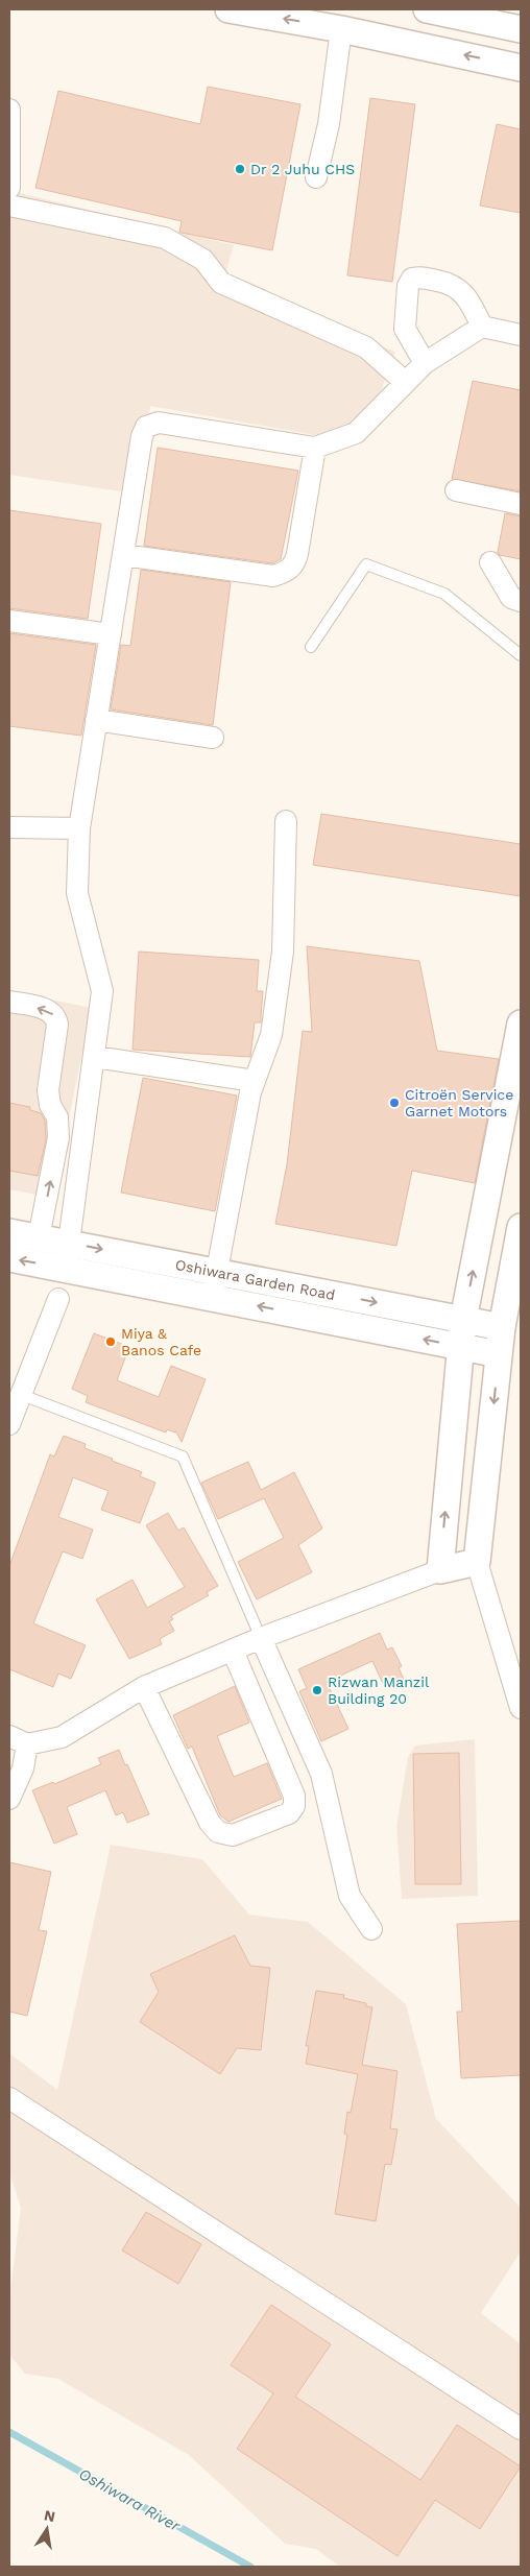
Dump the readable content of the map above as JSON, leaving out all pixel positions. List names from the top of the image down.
{
  "streets": {
    "street": ["Oshiwara Garden Road"]
  },
  "water": ["Oshiwara River"],
  "places": [
    "Dr 2 Juhu CHS",
    "Citroën Service Garnet Motors",
    "Miya & Banos Cafe",
    "Rizwan Manzil Building 20"
  ],
  "north": "top"
}
